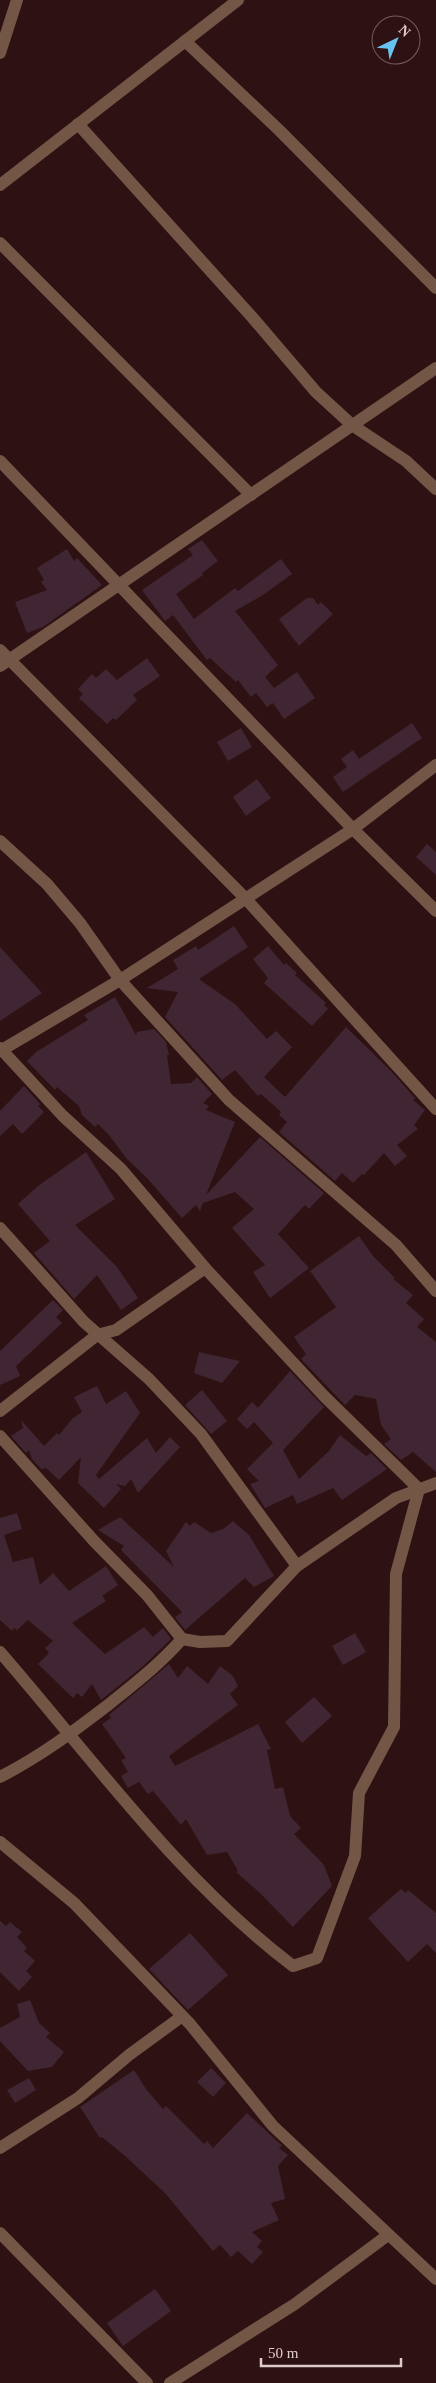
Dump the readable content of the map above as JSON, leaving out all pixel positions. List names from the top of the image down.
{
  "scale_bar": "50 m",
  "north": "top right"
}
